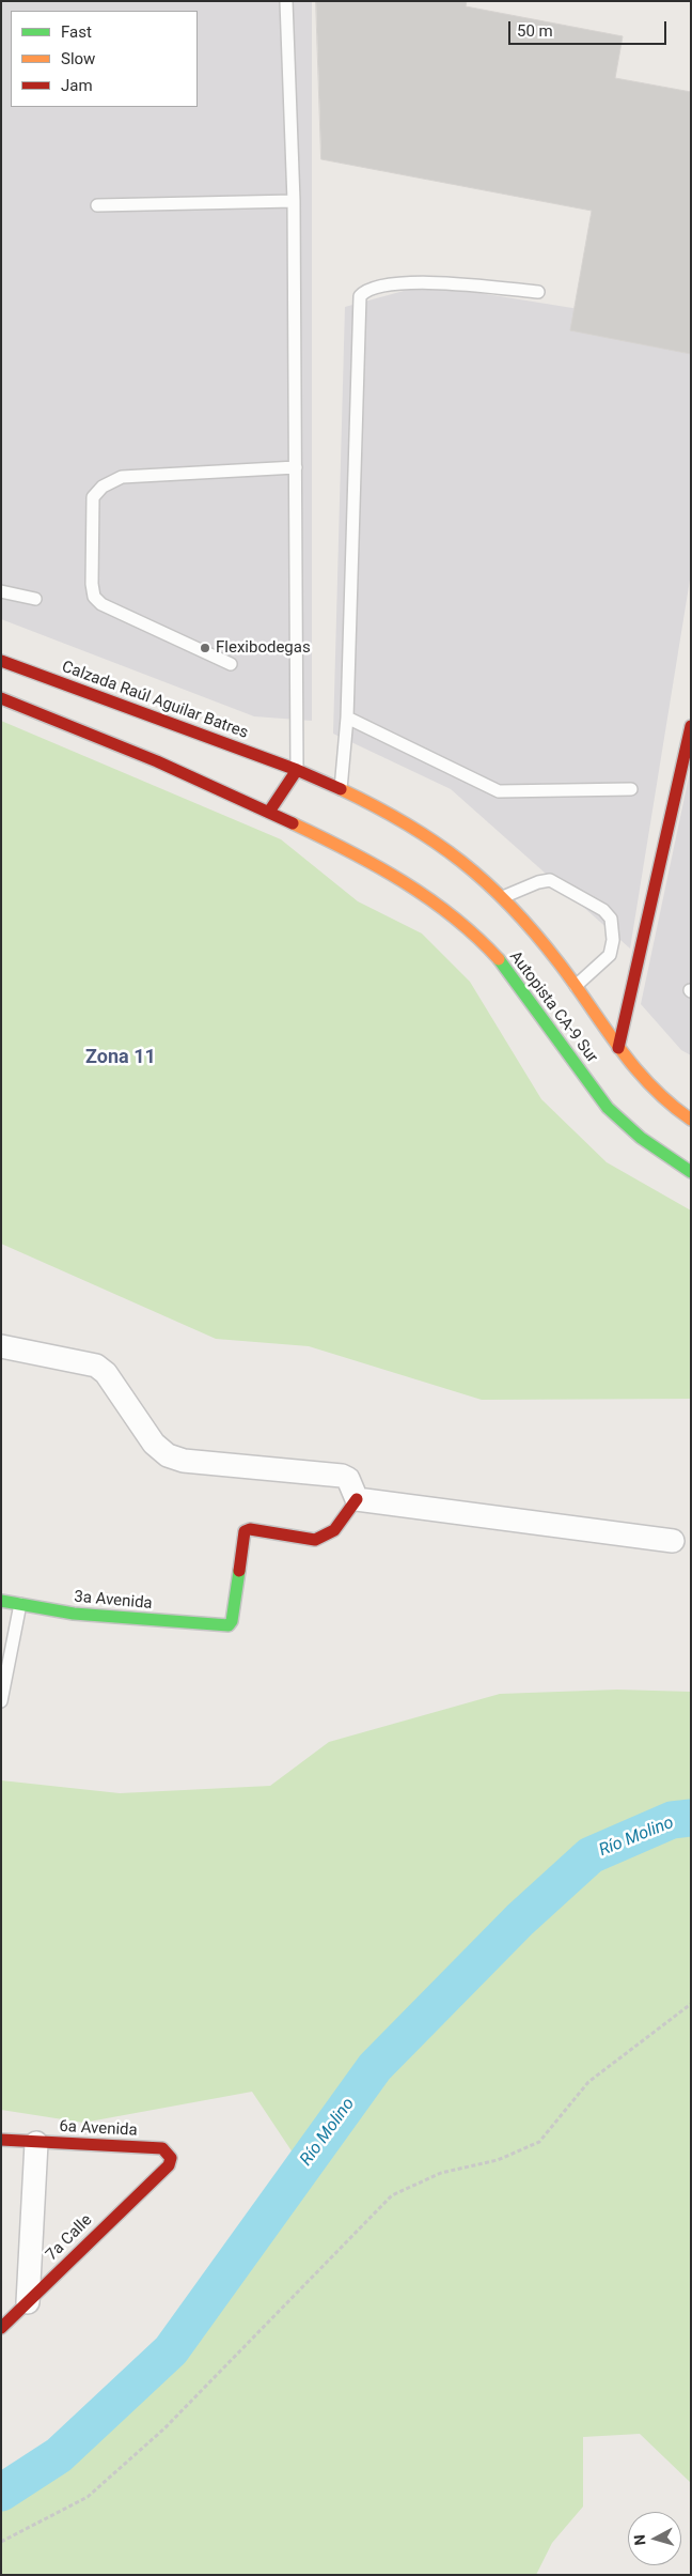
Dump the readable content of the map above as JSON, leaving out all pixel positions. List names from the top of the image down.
{
  "streets": {
    "main road": [
      "Calzada Raúl Aguilar Batres",
      "Autopista CA-9 Sur",
      "3a Avenida",
      "6a Avenida",
      "7a Calle"
    ]
  },
  "crossings": [
    ["Calzada Raúl Aguilar Batres", "Autopista CA-9 Sur"],
    ["6a Avenida", "7a Calle"]
  ],
  "districts": ["Zona 11"],
  "water": ["Río Molino"],
  "places": ["Flexibodegas"],
  "legend": ["Fast", "Slow", "Jam"],
  "scale_bar": "50 m",
  "north": "left"
}
